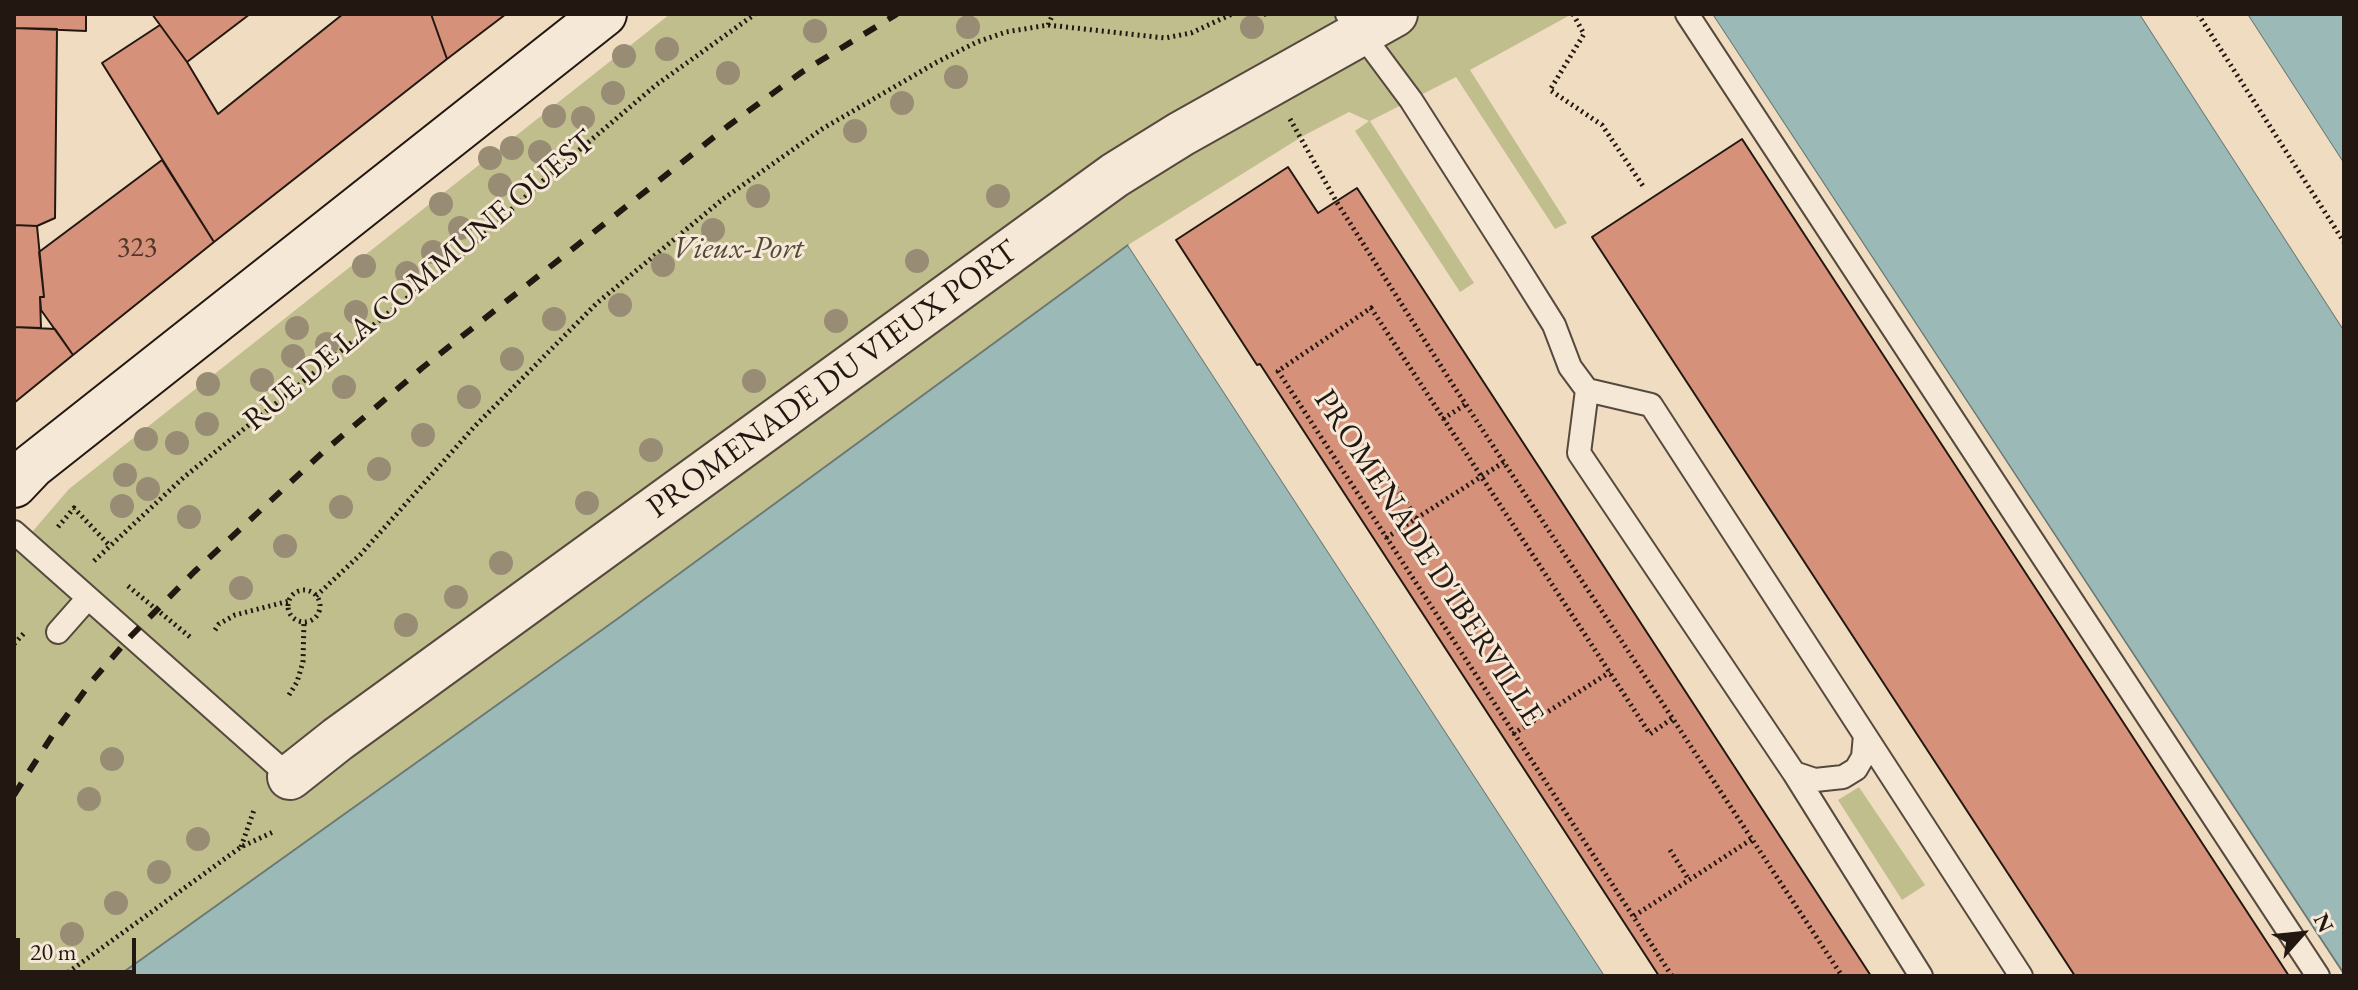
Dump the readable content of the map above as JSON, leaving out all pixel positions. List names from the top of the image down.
{
  "streets": {
    "street": ["PROMENADE DU VIEUX PORT"],
    "path": ["RUE DE LA COMMUNE OUEST", "PROMENADE D'IBERVILLE"]
  },
  "parks": ["Vieux-Port"],
  "house_numbers": ["323"],
  "scale_bar": "20 m",
  "north": "top right"
}
